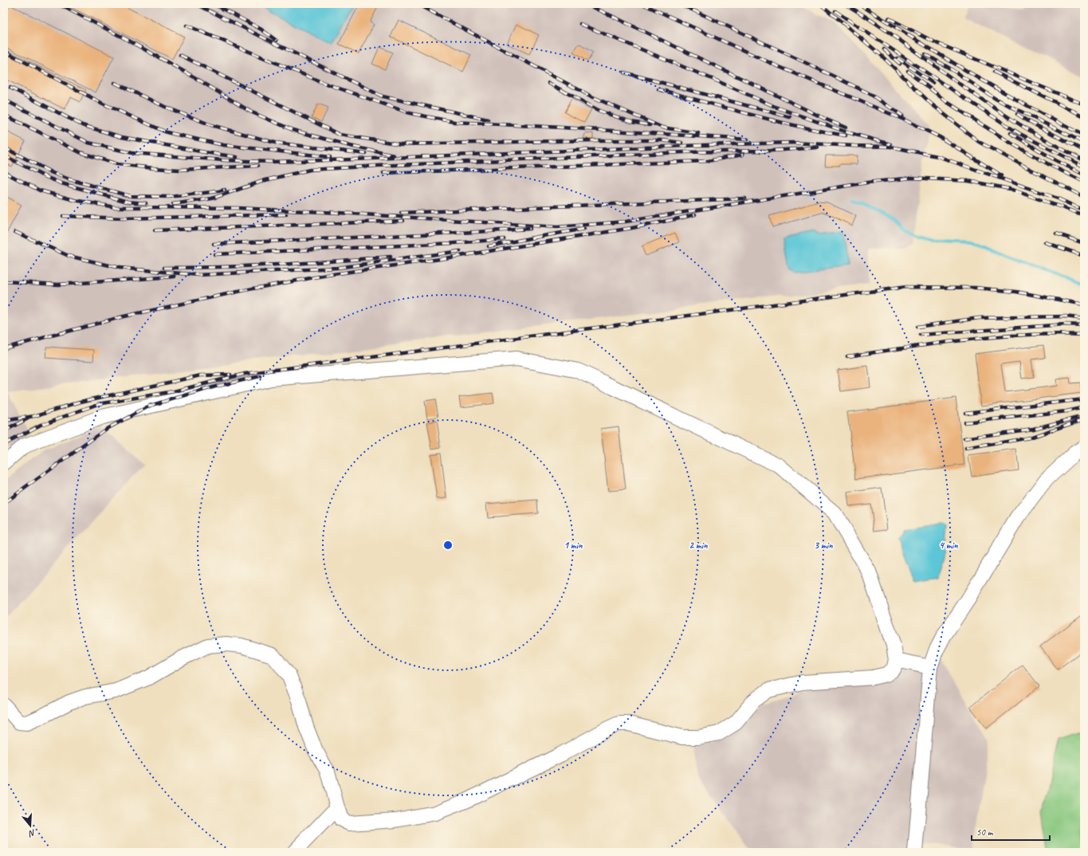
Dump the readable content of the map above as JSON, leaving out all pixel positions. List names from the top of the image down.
{
  "scale_bar": "50 m",
  "north": "bottom",
  "rings": [
    "1 min",
    "2 min",
    "3 min",
    "4 min"
  ]
}
